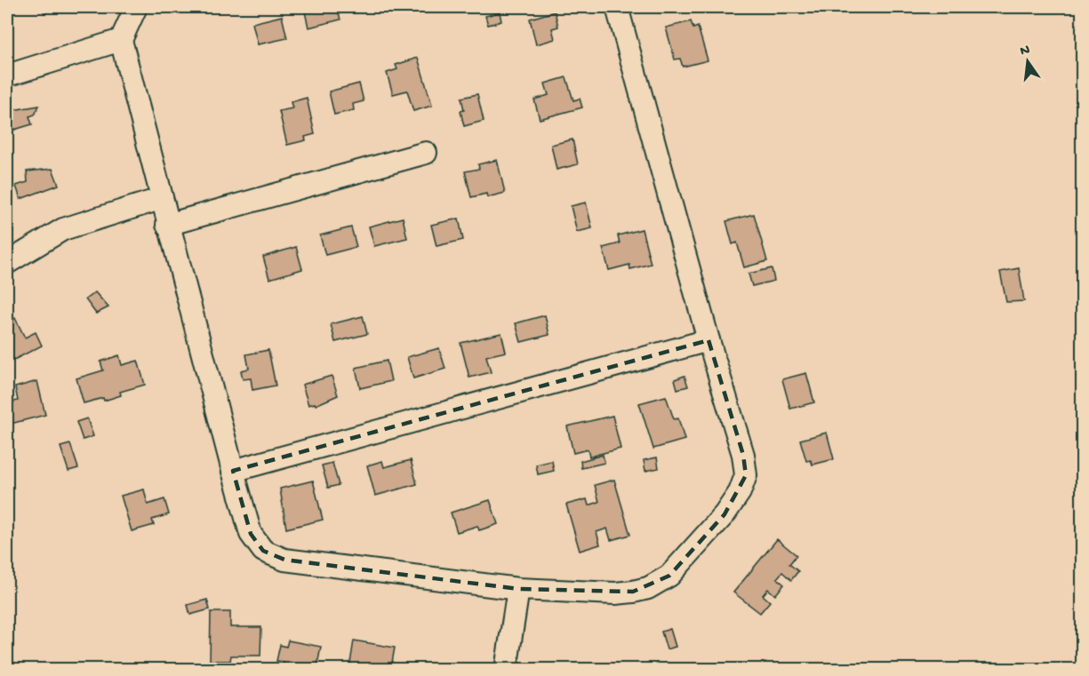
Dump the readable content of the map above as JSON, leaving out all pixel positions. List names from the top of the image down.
{
  "north": "top"
}
